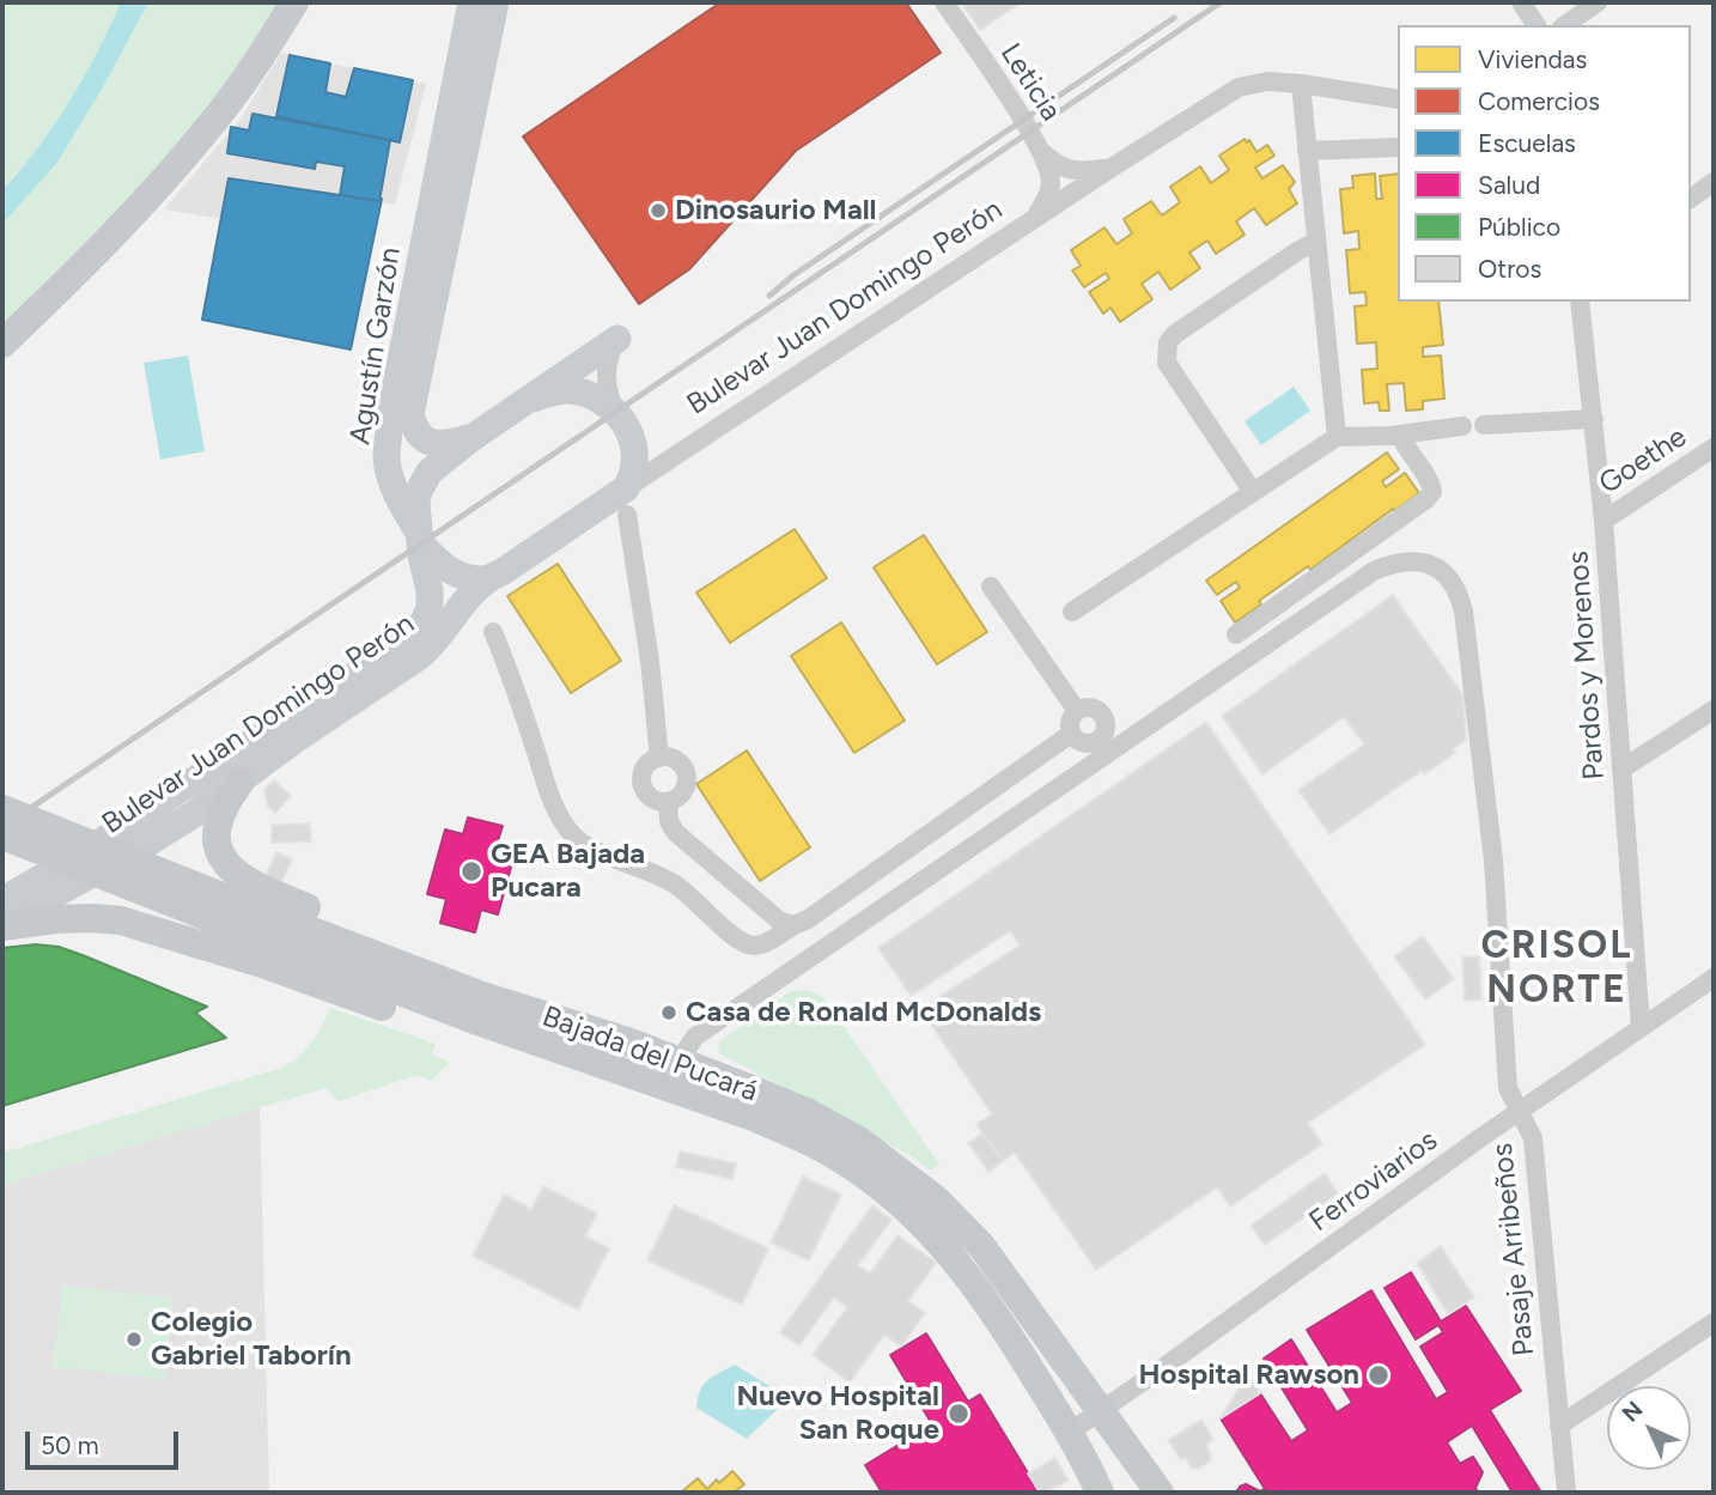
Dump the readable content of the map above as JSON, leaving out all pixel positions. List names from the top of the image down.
{
  "streets": {
    "main road": ["Bulevar Juan Domingo Perón", "Agustín Garzón", "Bajada del Pucará"],
    "street": [
      "Leticia",
      "Goethe",
      "Pardos y Morenos",
      "Ferroviarios",
      "Pasaje Arribeños"
    ]
  },
  "crossings": [
    ["Leticia", "Bulevar Juan Domingo Perón"],
    ["Bulevar Juan Domingo Perón", "Agustín Garzón"],
    ["Goethe", "Pardos y Morenos"],
    ["Pardos y Morenos", "Ferroviarios"],
    ["Bajada del Pucará", "Ferroviarios"],
    ["Bajada del Pucará", "Pasaje Arribeños"],
    ["Ferroviarios", "Pasaje Arribeños"]
  ],
  "districts": ["CRISOL NORTE"],
  "places": [
    "Dinosaurio Mall",
    "GEA Bajada Pucara",
    "Casa de Ronald McDonalds",
    "Colegio Gabriel Taborín",
    "Hospital Rawson",
    "Nuevo Hospital San Roque"
  ],
  "legend": [
    "Viviendas",
    "Comercios",
    "Escuelas",
    "Salud",
    "Público",
    "Otros"
  ],
  "scale_bar": "50 m",
  "north": "top left"
}
